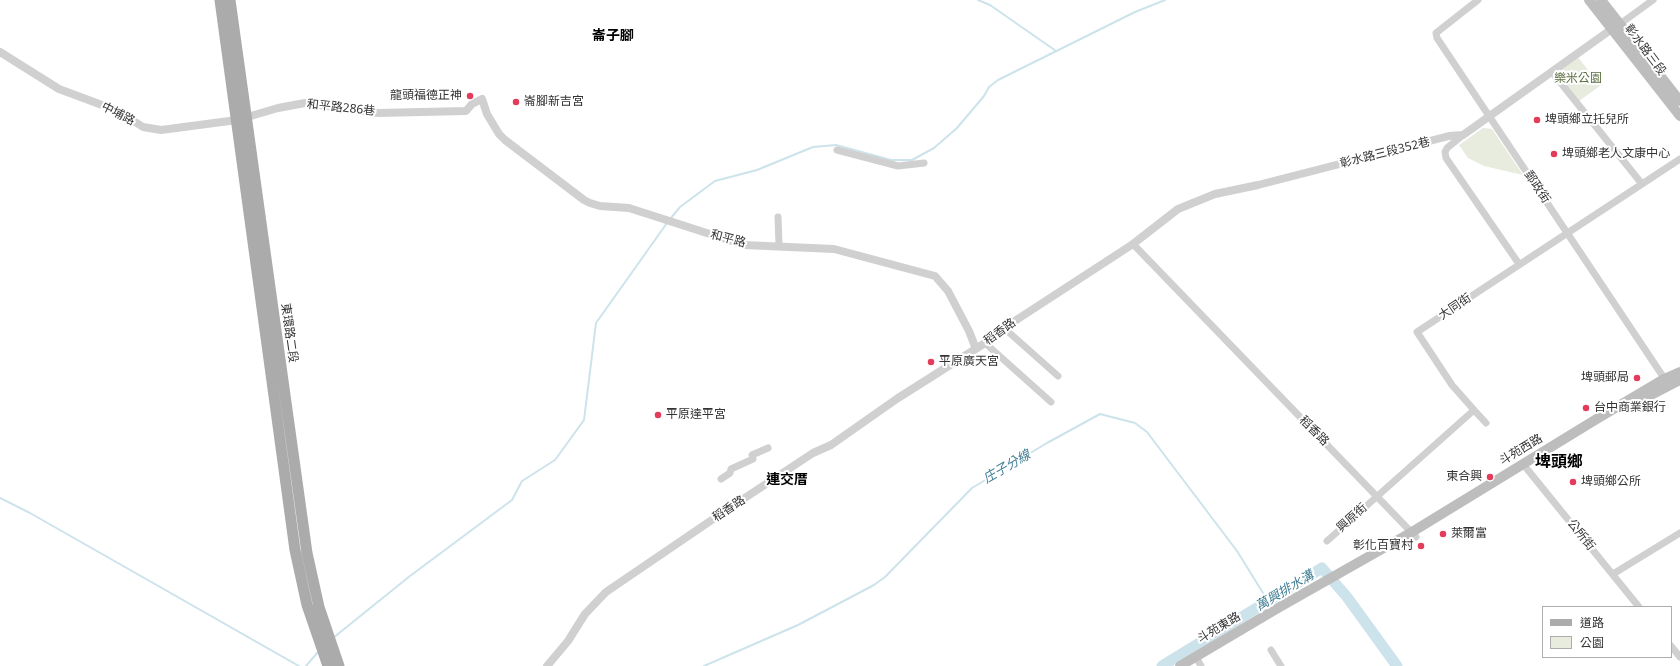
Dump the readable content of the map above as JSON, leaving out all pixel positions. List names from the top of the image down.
{
  "streets": {
    "main road": [
      "彰水路三段",
      "東環路二段",
      "斗苑西路",
      "斗苑東路"
    ],
    "street": [
      "和平路286巷",
      "中埔路",
      "彰水路三段352巷",
      "郵政街",
      "和平路",
      "大同街",
      "稻香路",
      "興原街",
      "公所街"
    ]
  },
  "crossings": [
    ["彰水路三段", "彰水路三段352巷"],
    ["和平路286巷", "中埔路"],
    ["和平路286巷", "和平路"],
    ["和平路286巷", "東環路二段"],
    ["中埔路", "東環路二段"],
    ["彰水路三段352巷", "郵政街"],
    ["彰水路三段352巷", "稻香路"],
    ["郵政街", "大同街"],
    ["郵政街", "斗苑西路"],
    ["和平路", "稻香路"],
    ["稻香路", "斗苑西路"],
    ["稻香路", "興原街"],
    ["斗苑西路", "公所街"],
    ["斗苑西路", "斗苑東路"]
  ],
  "districts": ["崙子腳", "埤頭鄉", "連交厝"],
  "water": ["庄子分線", "萬興排水溝"],
  "parks": ["樂米公園"],
  "places": [
    "龍頭福德正神",
    "崙腳新吉宮",
    "埤頭鄉立托兒所",
    "埤頭鄉老人文康中心",
    "平原廣天宮",
    "埤頭郵局",
    "台中商業銀行",
    "平原達平宮",
    "東合興",
    "埤頭鄉公所",
    "萊爾富",
    "彰化百寶村"
  ],
  "legend": ["道路", "公園"]
}
